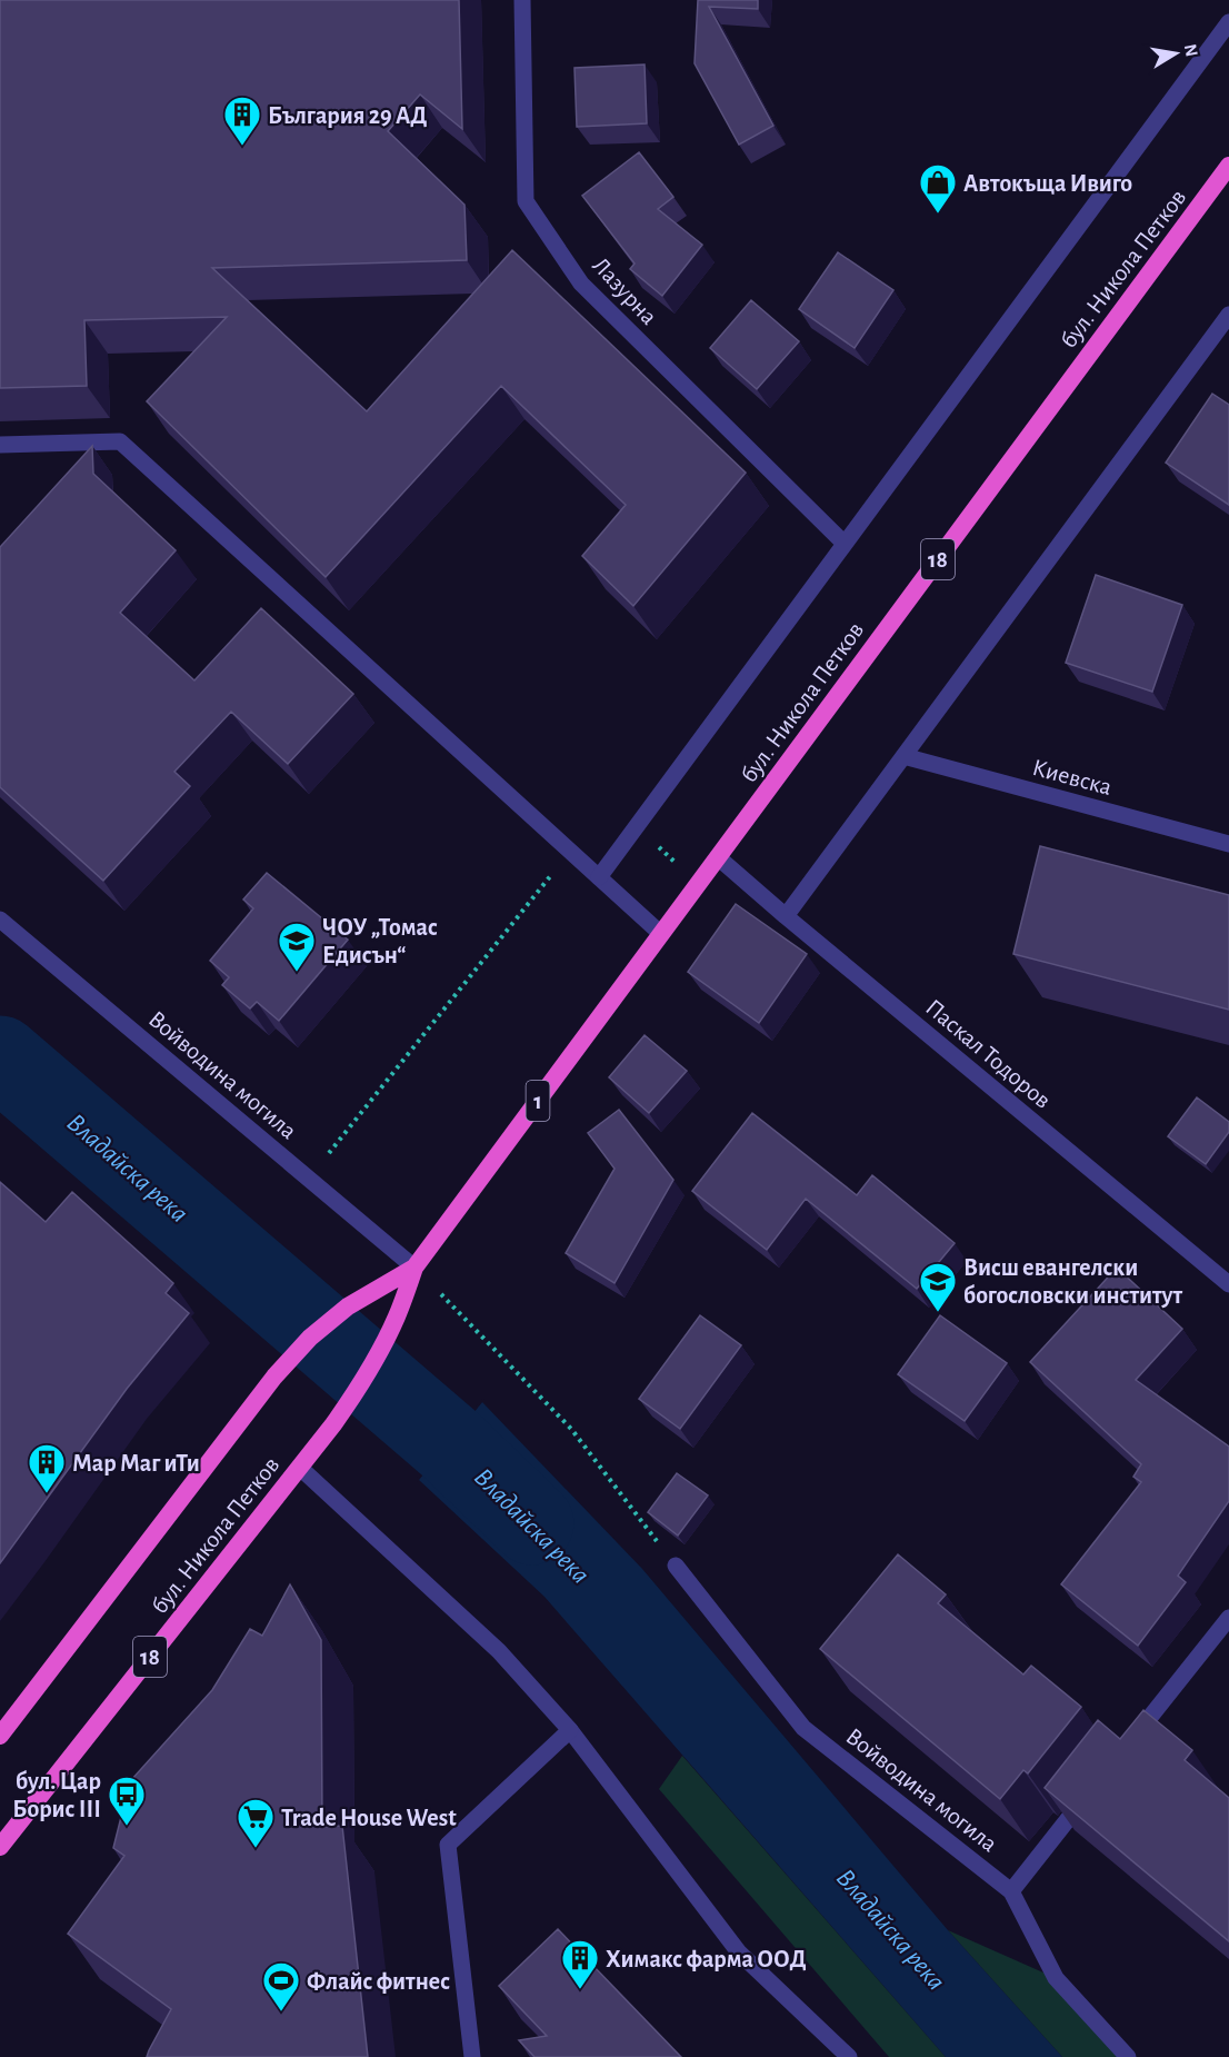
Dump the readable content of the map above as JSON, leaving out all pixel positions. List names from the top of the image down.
{
  "streets": {
    "highway": ["бул. Никола Петков", "18", "1"],
    "street": [
      "Лазурна",
      "Киевска",
      "Паскал Тодоров",
      "Войводина могила"
    ]
  },
  "crossings": [
    ["бул. Никола Петков", "Паскал Тодоров"],
    ["бул. Никола Петков", "Войводина могила"]
  ],
  "water": ["Владайска река"],
  "places": {
    "building": ["България 29 АД", "Мар Маг иТи", "Химакс фарма ООД"],
    "shop": ["Автокъща Ивиго"],
    "school or university": ["ЧОУ „Томас Едисън“", "Висш евангелски богословски институт"],
    "bus stop": ["бул. Цар Борис ІІІ"],
    "supermarket": ["Trade House West"],
    "sports": ["Флайс фитнес"]
  },
  "north": "right"
}
